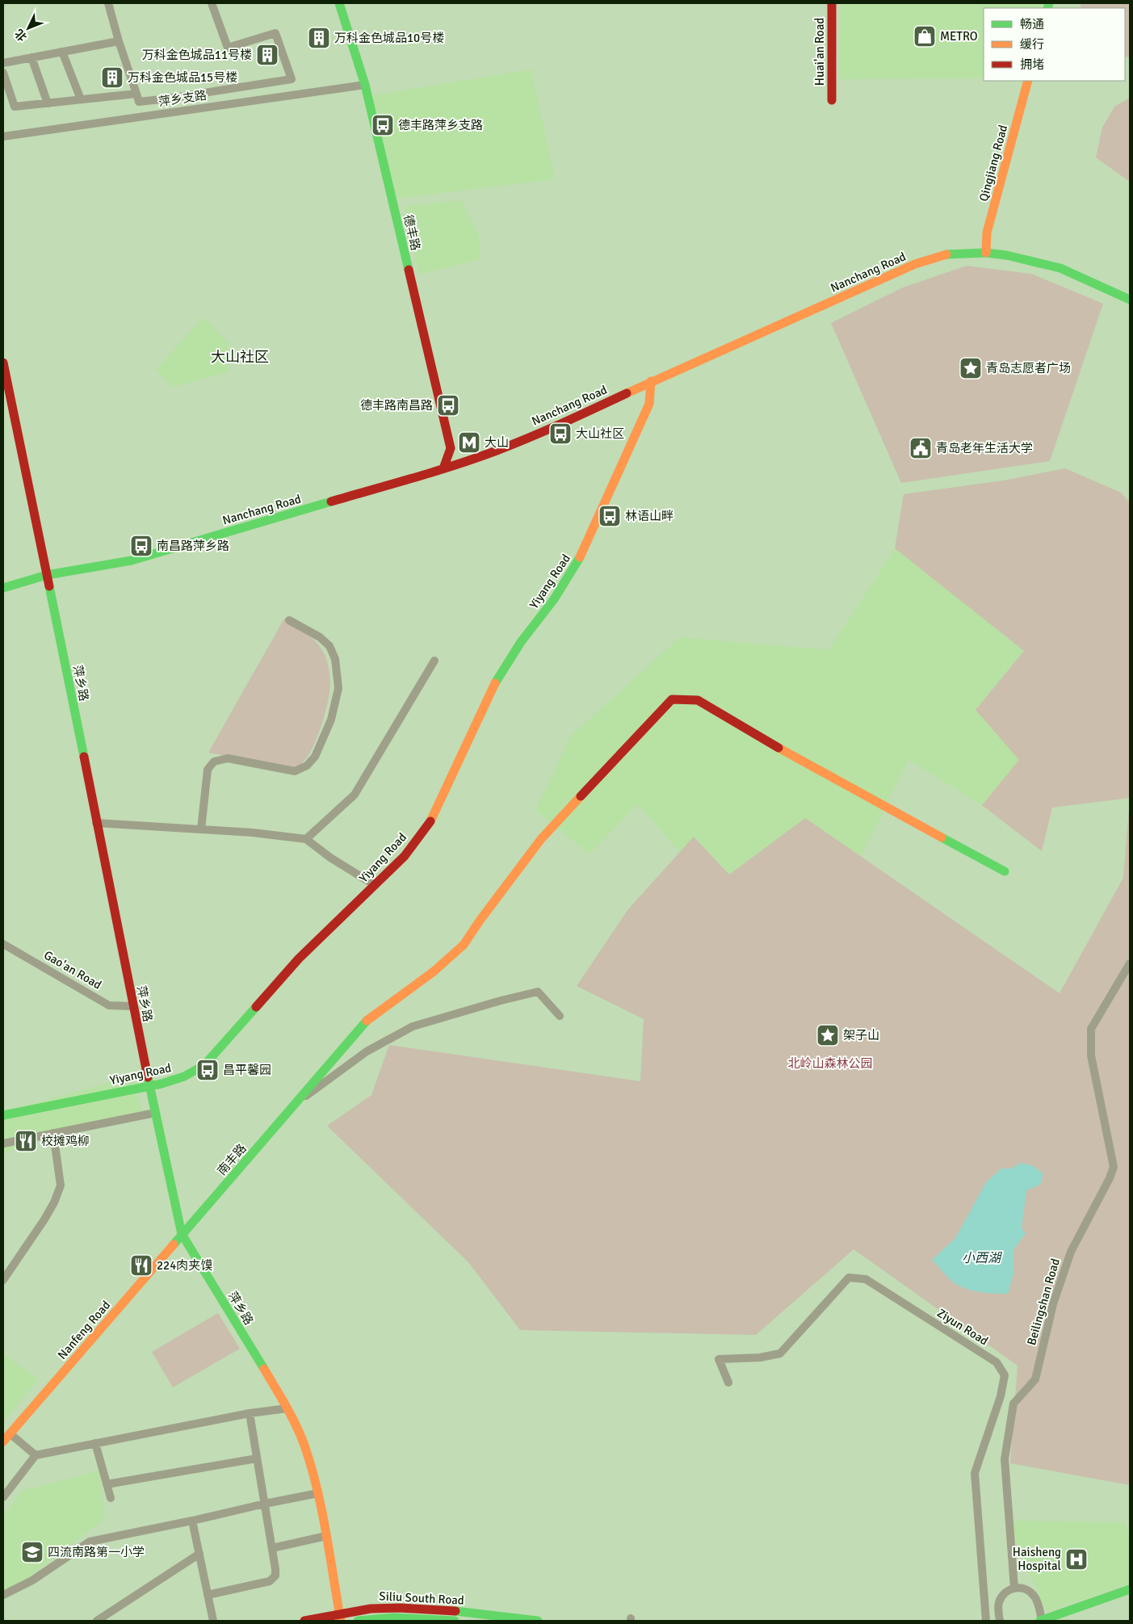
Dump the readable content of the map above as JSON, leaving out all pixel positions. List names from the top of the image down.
{
  "streets": {
    "main road": [
      "Huai'an Road",
      "Qingjiang Road",
      "德丰路",
      "Nanchang Road",
      "Yiyang Road",
      "萍乡路",
      "南丰路",
      "Nanfeng Road",
      "Siliu South Road"
    ],
    "street": [
      "萍乡支路",
      "Gao'an Road",
      "Beilingshan Road",
      "Ziyun Road"
    ]
  },
  "crossings": [
    ["萍乡支路", "德丰路"],
    ["Qingjiang Road", "Nanchang Road"],
    ["德丰路", "Nanchang Road"],
    ["Nanchang Road", "Yiyang Road"],
    ["Nanchang Road", "萍乡路"],
    ["Yiyang Road", "萍乡路"],
    ["萍乡路", "Gao'an Road"],
    ["萍乡路", "南丰路"],
    ["萍乡路", "Nanfeng Road"],
    ["萍乡路", "Siliu South Road"],
    ["南丰路", "Nanfeng Road"]
  ],
  "districts": ["大山社区"],
  "water": ["小西湖"],
  "parks": ["北岭山森林公园"],
  "places": {
    "shop": ["METRO"],
    "building": ["万科金色城品10号楼", "万科金色城品11号楼", "万科金色城品15号楼"],
    "bus stop": [
      "德丰路萍乡支路",
      "德丰路南昌路",
      "大山社区",
      "林语山畔",
      "南昌路萍乡路",
      "昌平馨园"
    ],
    "place": ["青岛志愿者广场", "架子山"],
    "metro station": ["大山"],
    "public building": ["青岛老年生活大学"],
    "restaurant": ["校摊鸡柳", "224肉夹馍"],
    "school or university": ["四流南路第一小学"],
    "hospital": ["Haisheng Hospital"]
  },
  "legend": ["畅通", "缓行", "拥堵"],
  "north": "bottom left"
}
